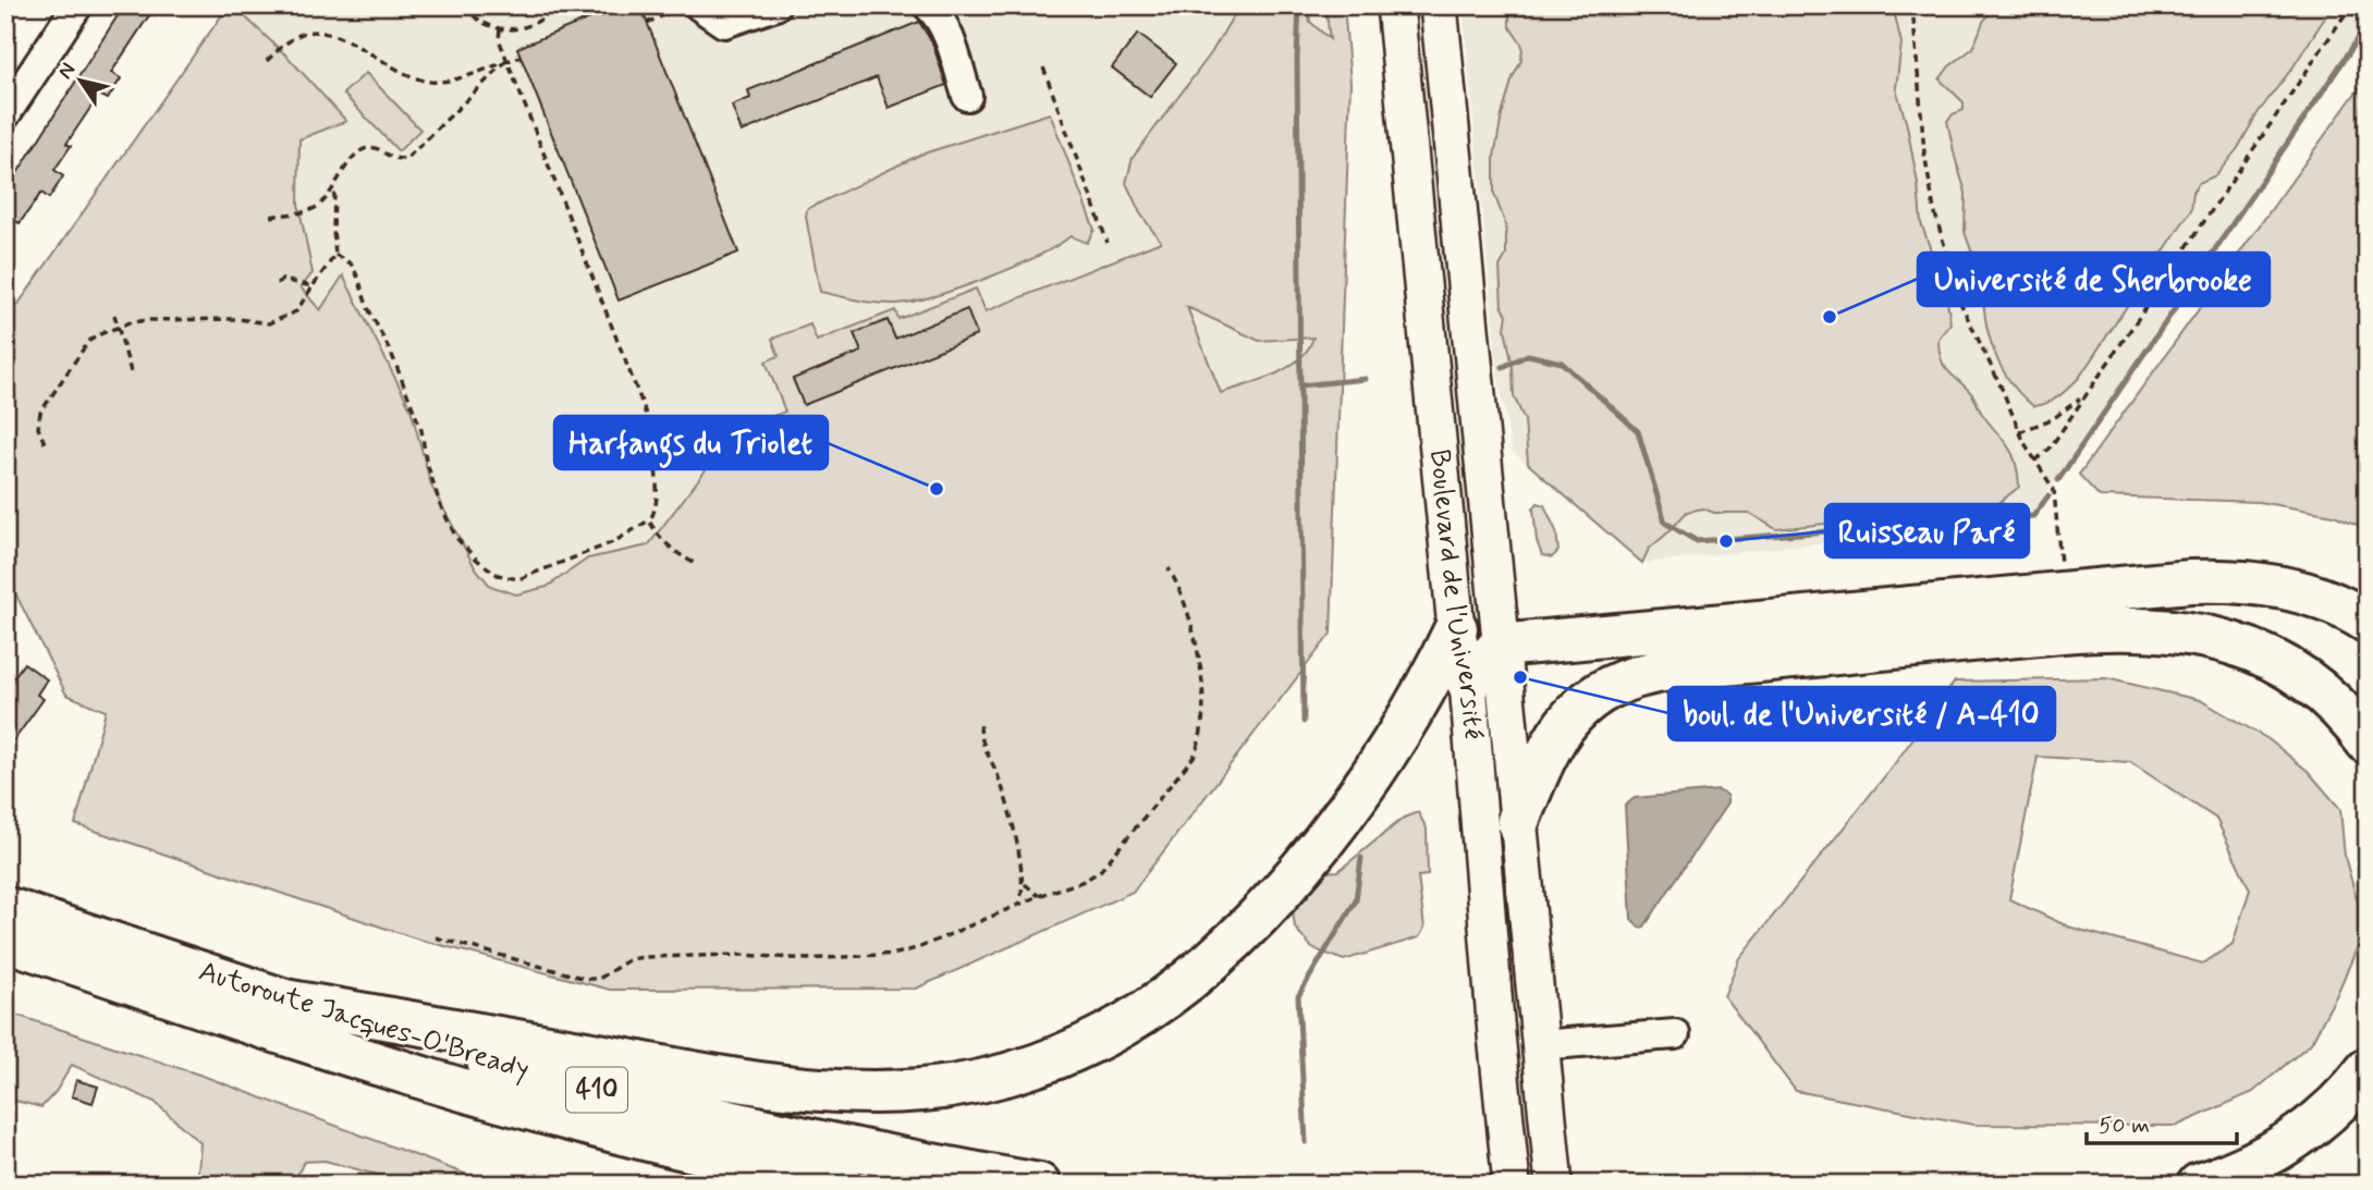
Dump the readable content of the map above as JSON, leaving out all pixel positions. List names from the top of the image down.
{
  "streets": {
    "highway": ["Autoroute Jacques-O'Bready", "410"],
    "main road": ["Boulevard de l'Université"]
  },
  "places": [
    "Université de Sherbrooke",
    "Harfangs du Triolet",
    "Ruisseau Paré",
    "boul. de l'Université / A-410"
  ],
  "scale_bar": "50 m",
  "north": "top left"
}
